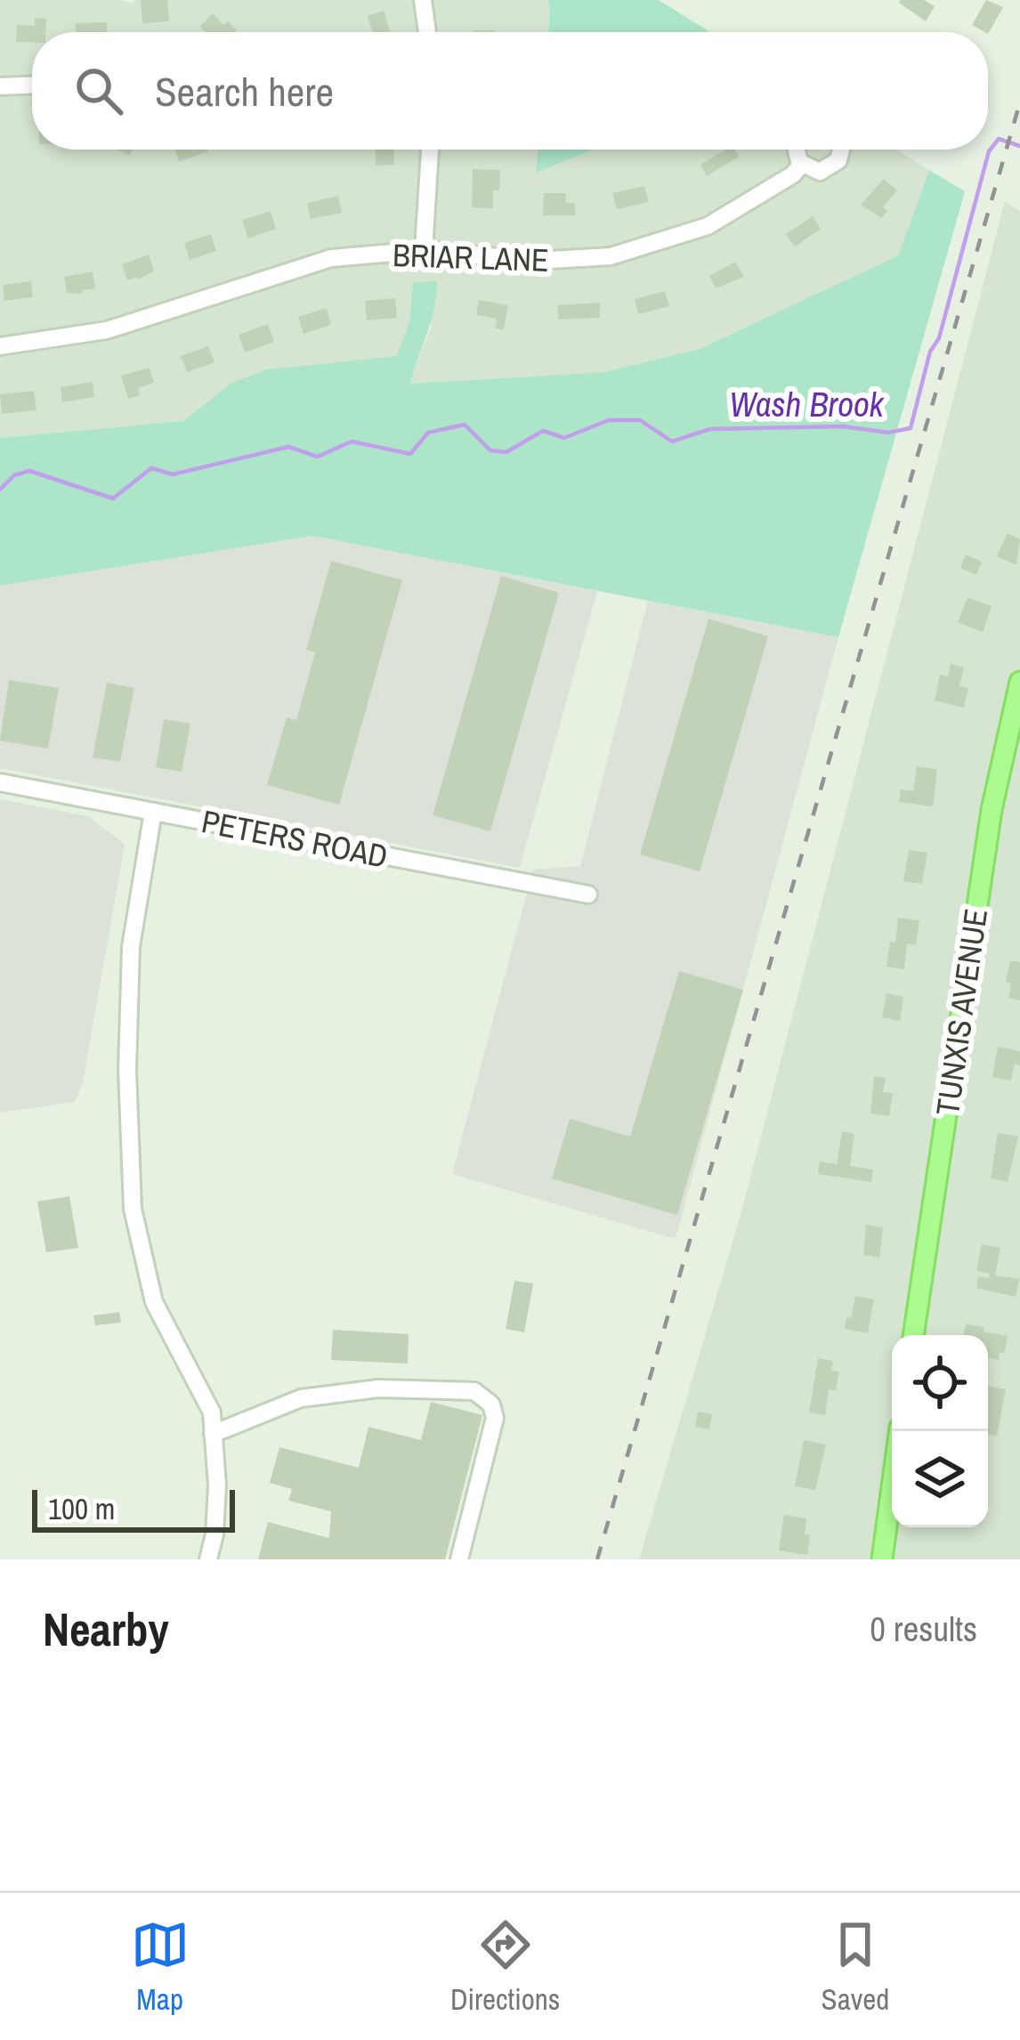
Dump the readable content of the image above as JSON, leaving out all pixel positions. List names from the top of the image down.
{
  "streets": {
    "main road": ["TUNXIS AVENUE"],
    "street": ["BRIAR LANE", "PETERS ROAD"]
  },
  "water": ["Wash Brook"],
  "scale_bar": "100 m",
  "page": {
    "search": "Search here",
    "scale": "100 m",
    "heading": ["Nearby", "0 results"],
    "nav": ["Map", "Directions", "Saved"]
  }
}
